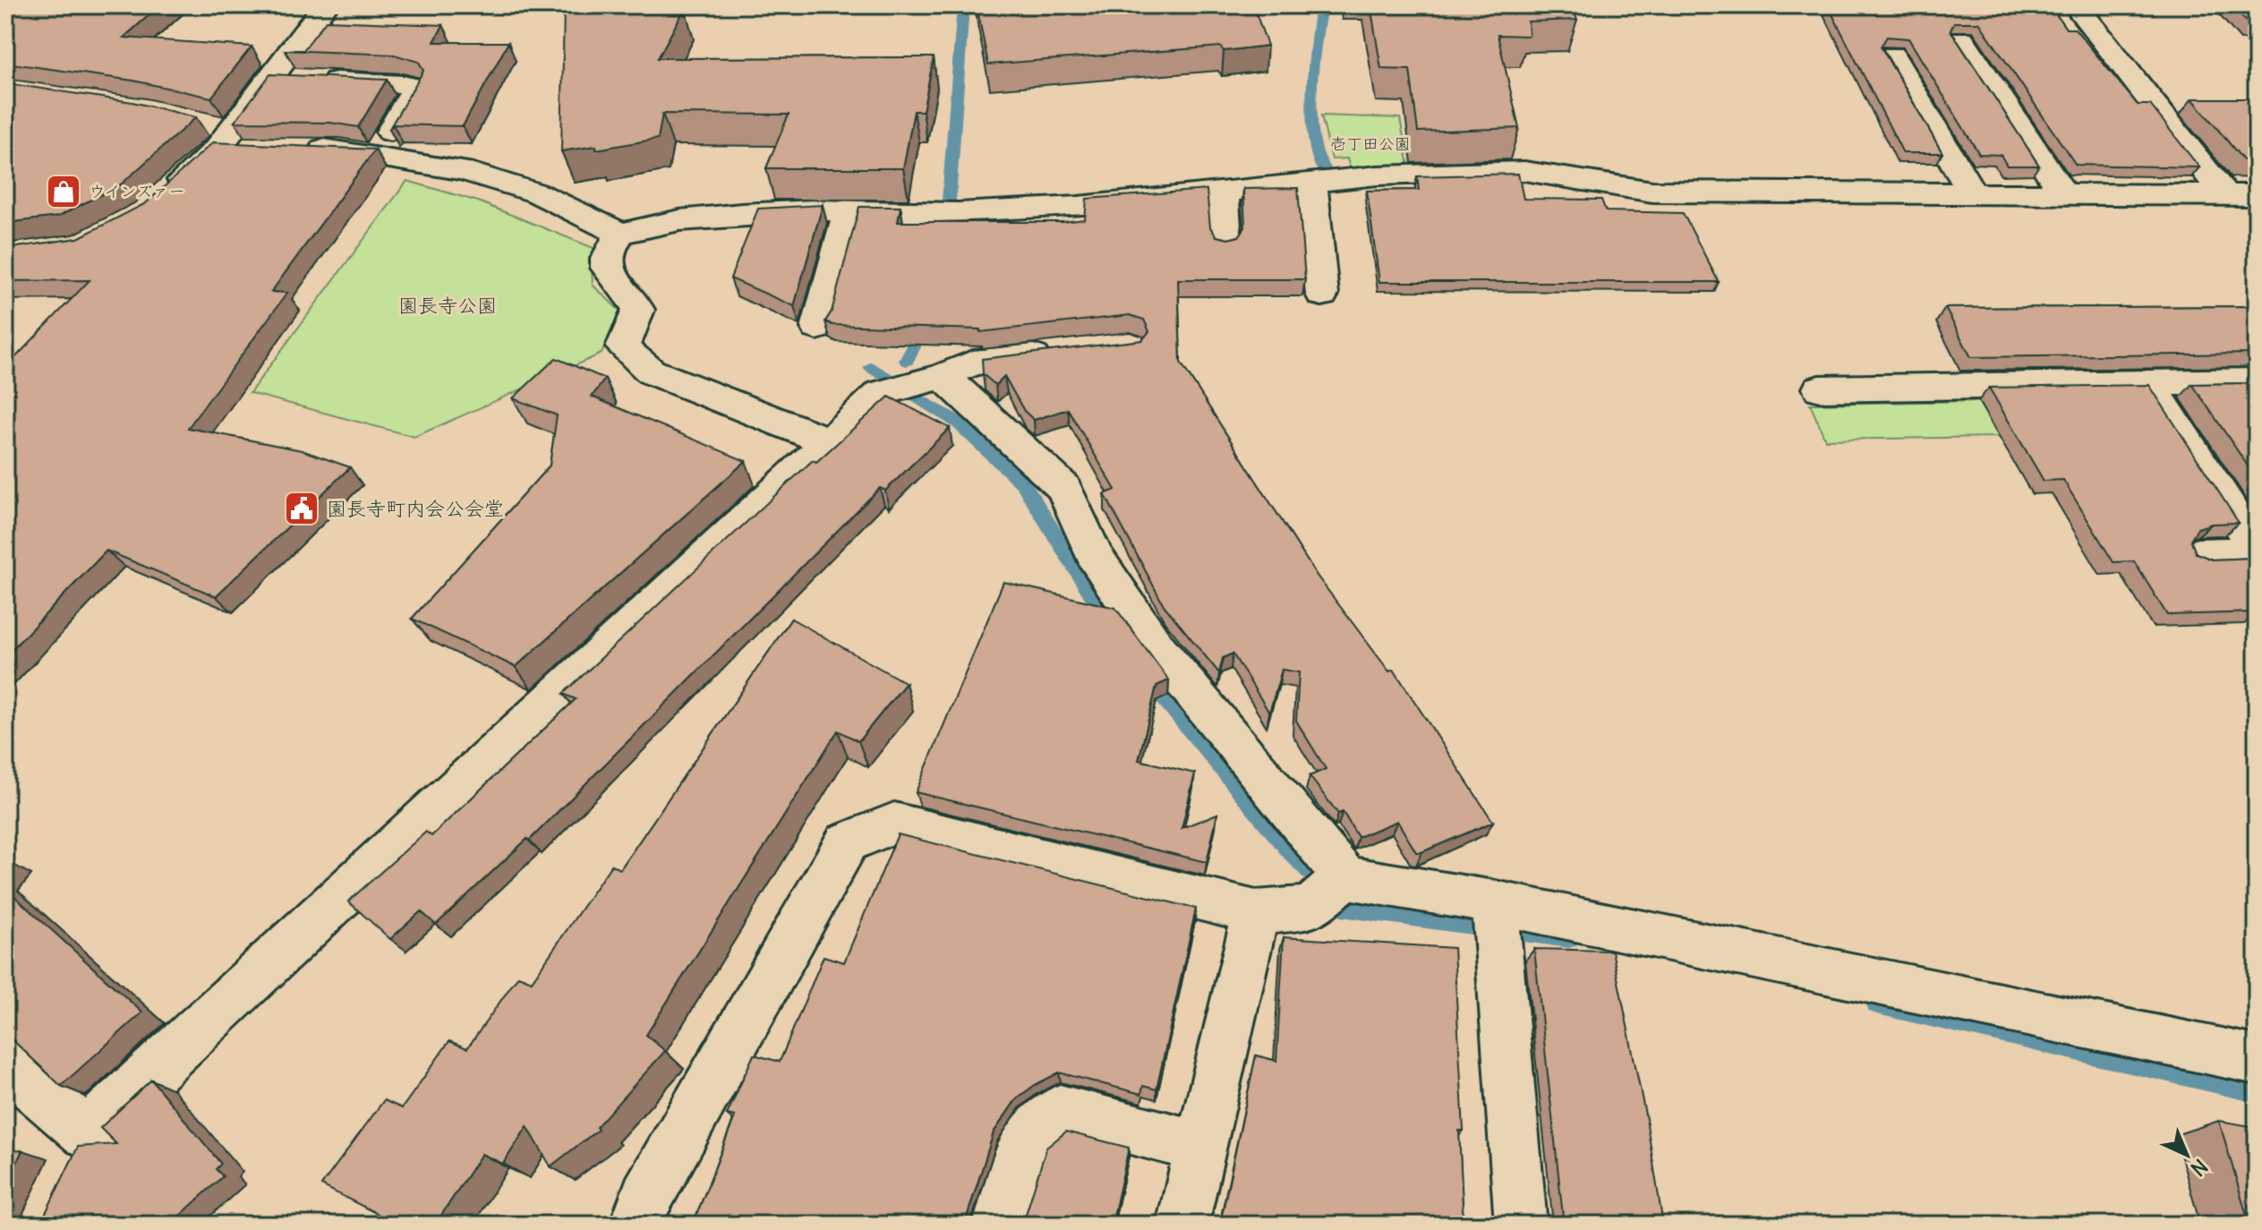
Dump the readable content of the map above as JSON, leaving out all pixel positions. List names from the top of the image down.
{
  "parks": ["壱丁田公園", "園長寺公園"],
  "places": {
    "shop": ["ウインズァー"],
    "public building": ["園長寺町内会公会堂"]
  },
  "north": "bottom right"
}
